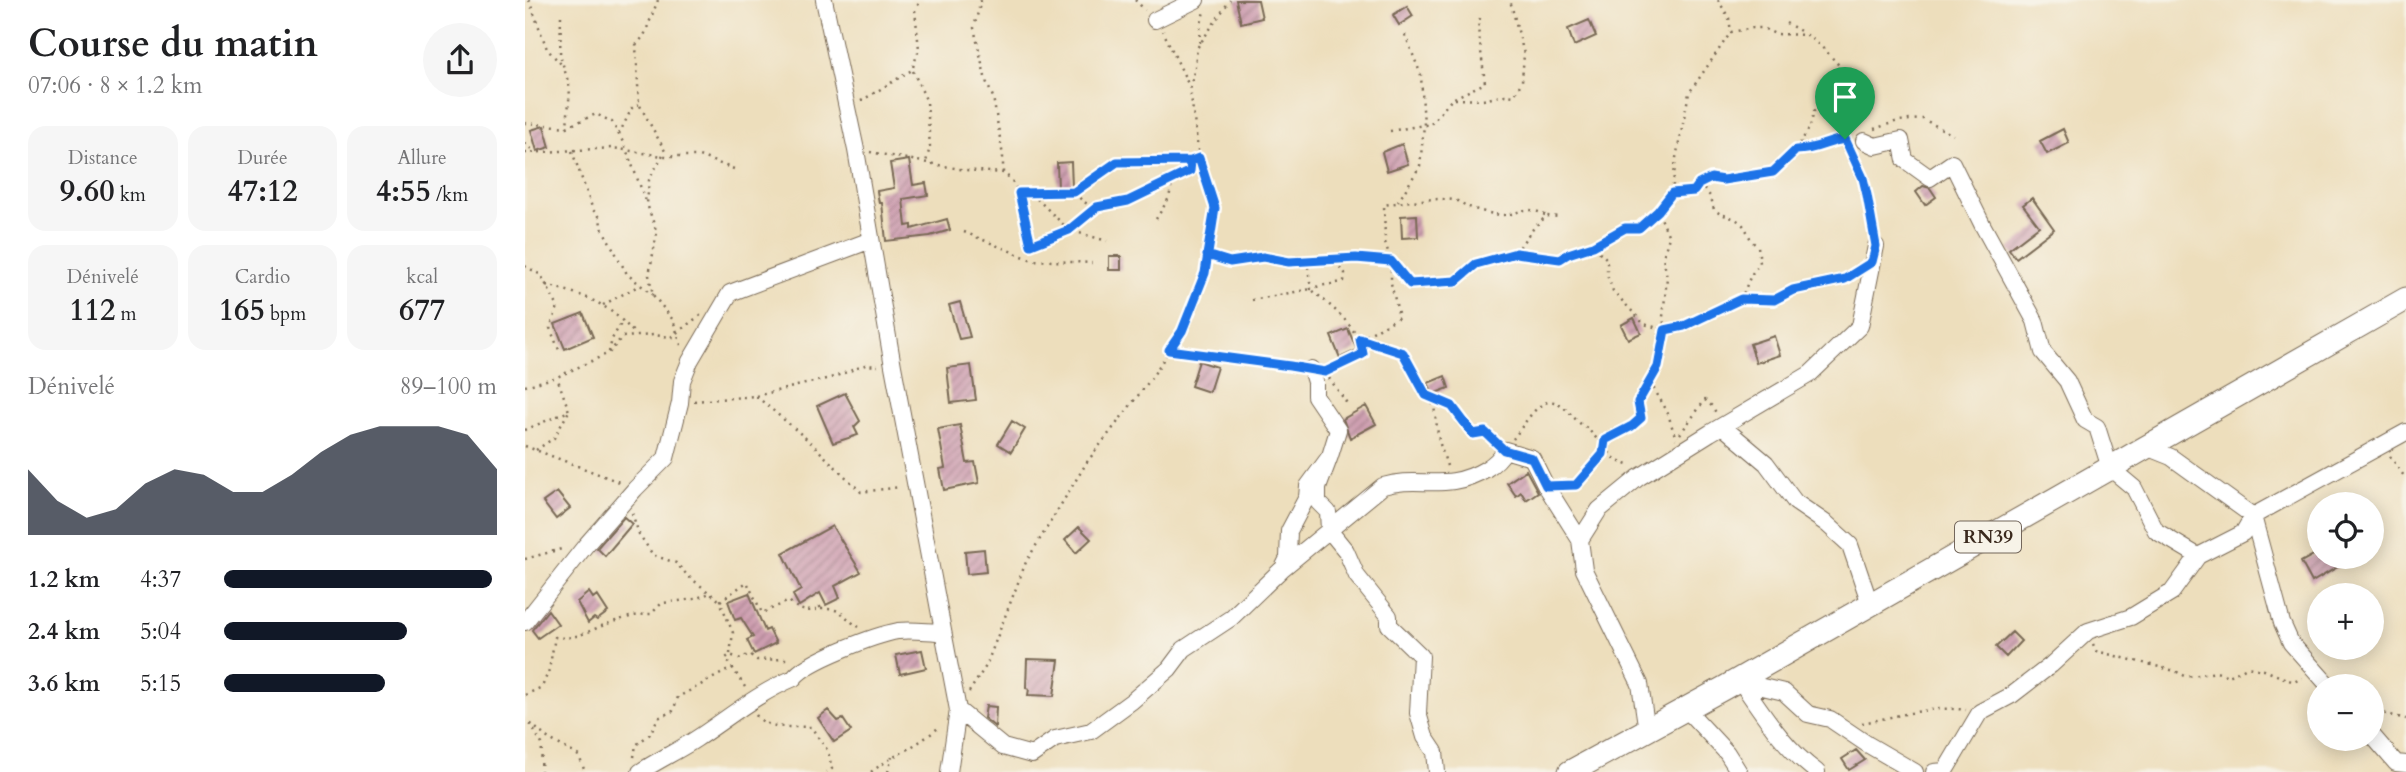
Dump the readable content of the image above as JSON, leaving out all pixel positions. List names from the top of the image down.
{
  "streets": {
    "highway": ["RN39"]
  },
  "page": {
    "heading": ["Course du matin", "07:06 · 8 × 1.2 km"],
    "stats": [
      ["Distance", "9.60 km"],
      ["Durée", "47:12"],
      ["Allure", "4:55 /km"],
      ["Dénivelé", "112 m"],
      ["Cardio", "165 bpm"],
      ["kcal", "677"]
    ],
    "chart": ["Dénivelé", "89–100 m"],
    "map_buttons": ["+", "−"],
    "list": [
      {
        "name": "1.2 km",
        "note": "4:37"
      },
      {
        "name": "2.4 km",
        "note": "5:04"
      },
      {
        "name": "3.6 km",
        "note": "5:15"
      }
    ]
  }
}
